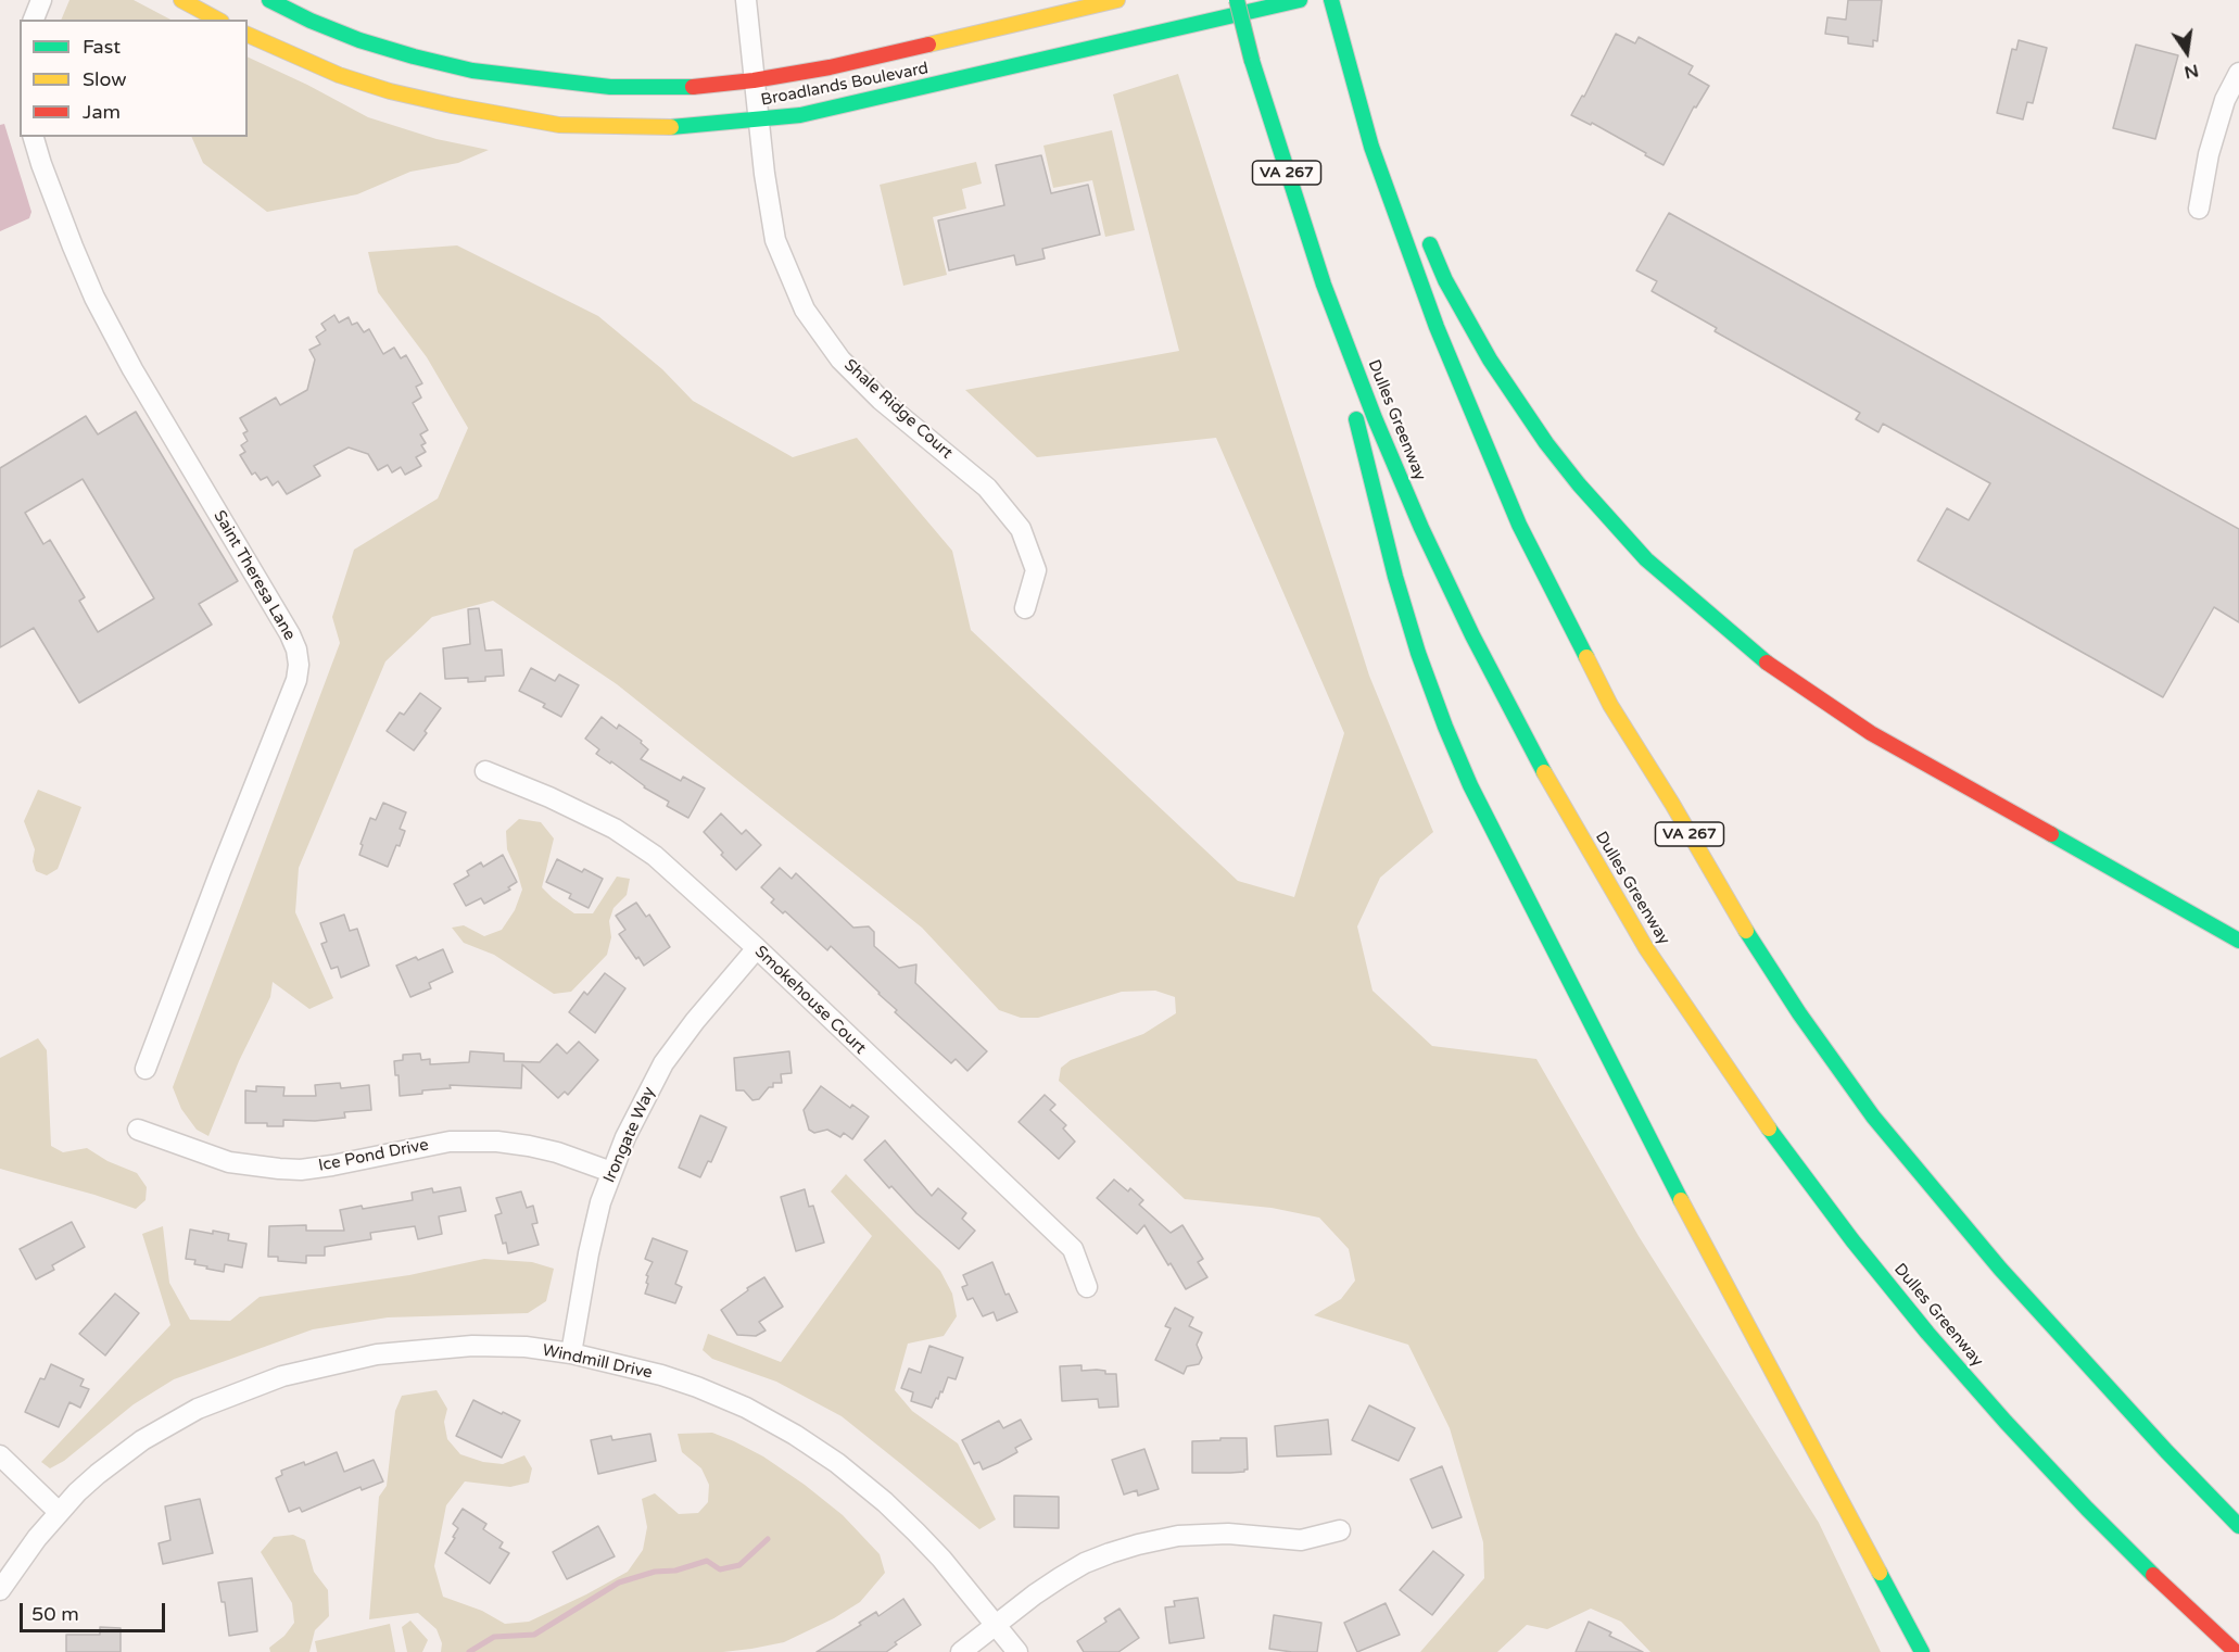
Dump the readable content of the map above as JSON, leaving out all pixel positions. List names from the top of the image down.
{
  "streets": {
    "main road": ["Broadlands Boulevard", "VA 267", "Dulles Greenway"],
    "street": [
      "Shale Ridge Court",
      "Saint Theresa Lane",
      "Smokehouse Court",
      "Irongate Way",
      "Ice Pond Drive",
      "Windmill Drive"
    ]
  },
  "crossings": [
    ["Broadlands Boulevard", "Shale Ridge Court"],
    ["Smokehouse Court", "Irongate Way"],
    ["Irongate Way", "Ice Pond Drive"],
    ["Irongate Way", "Windmill Drive"]
  ],
  "legend": ["Fast", "Slow", "Jam"],
  "scale_bar": "50 m",
  "north": "bottom"
}
